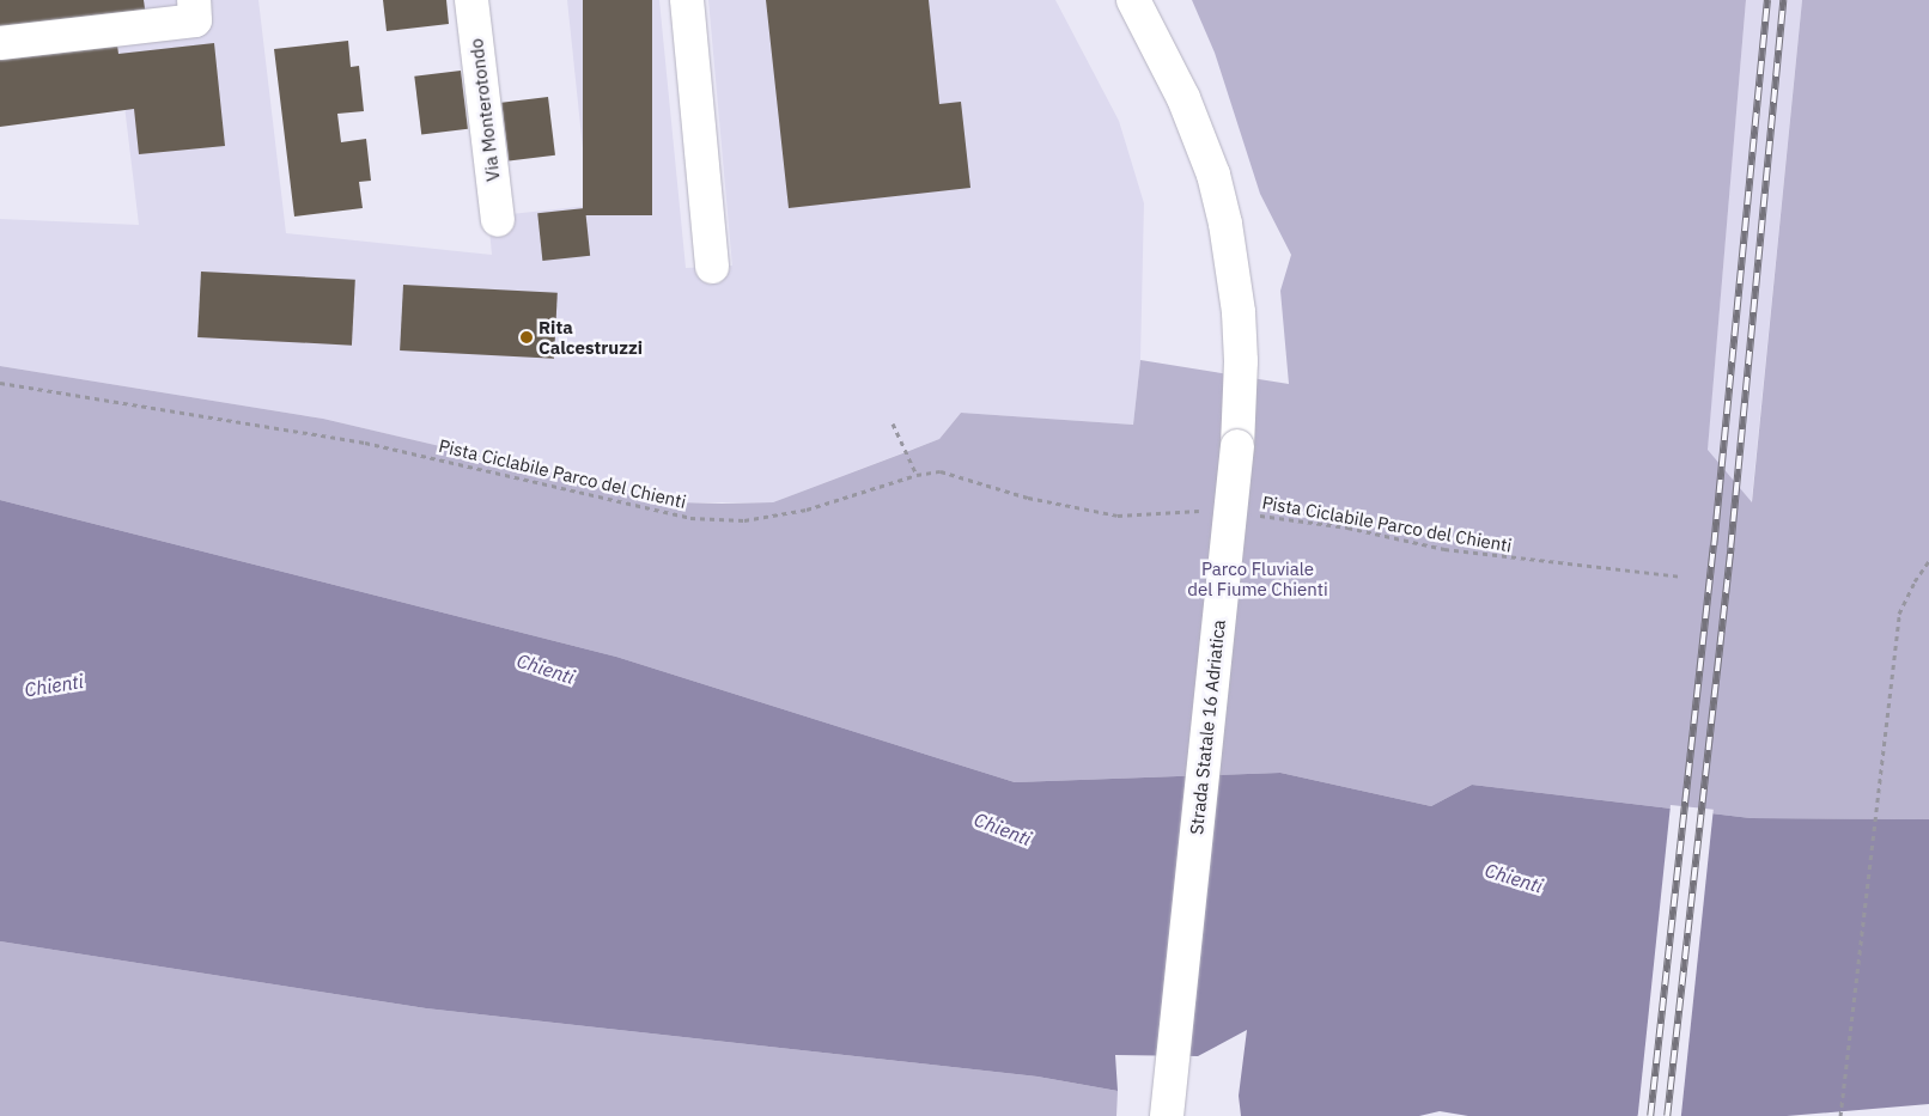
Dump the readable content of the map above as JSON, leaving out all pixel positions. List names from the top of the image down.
{
  "streets": {
    "main road": ["Via Monterotondo", "Strada Statale 16 Adriatica"],
    "path": ["Pista Ciclabile Parco del Chienti"]
  },
  "water": ["Chienti"],
  "parks": ["Parco Fluviale del Fiume Chienti"],
  "places": ["Rita Calcestruzzi"]
}
